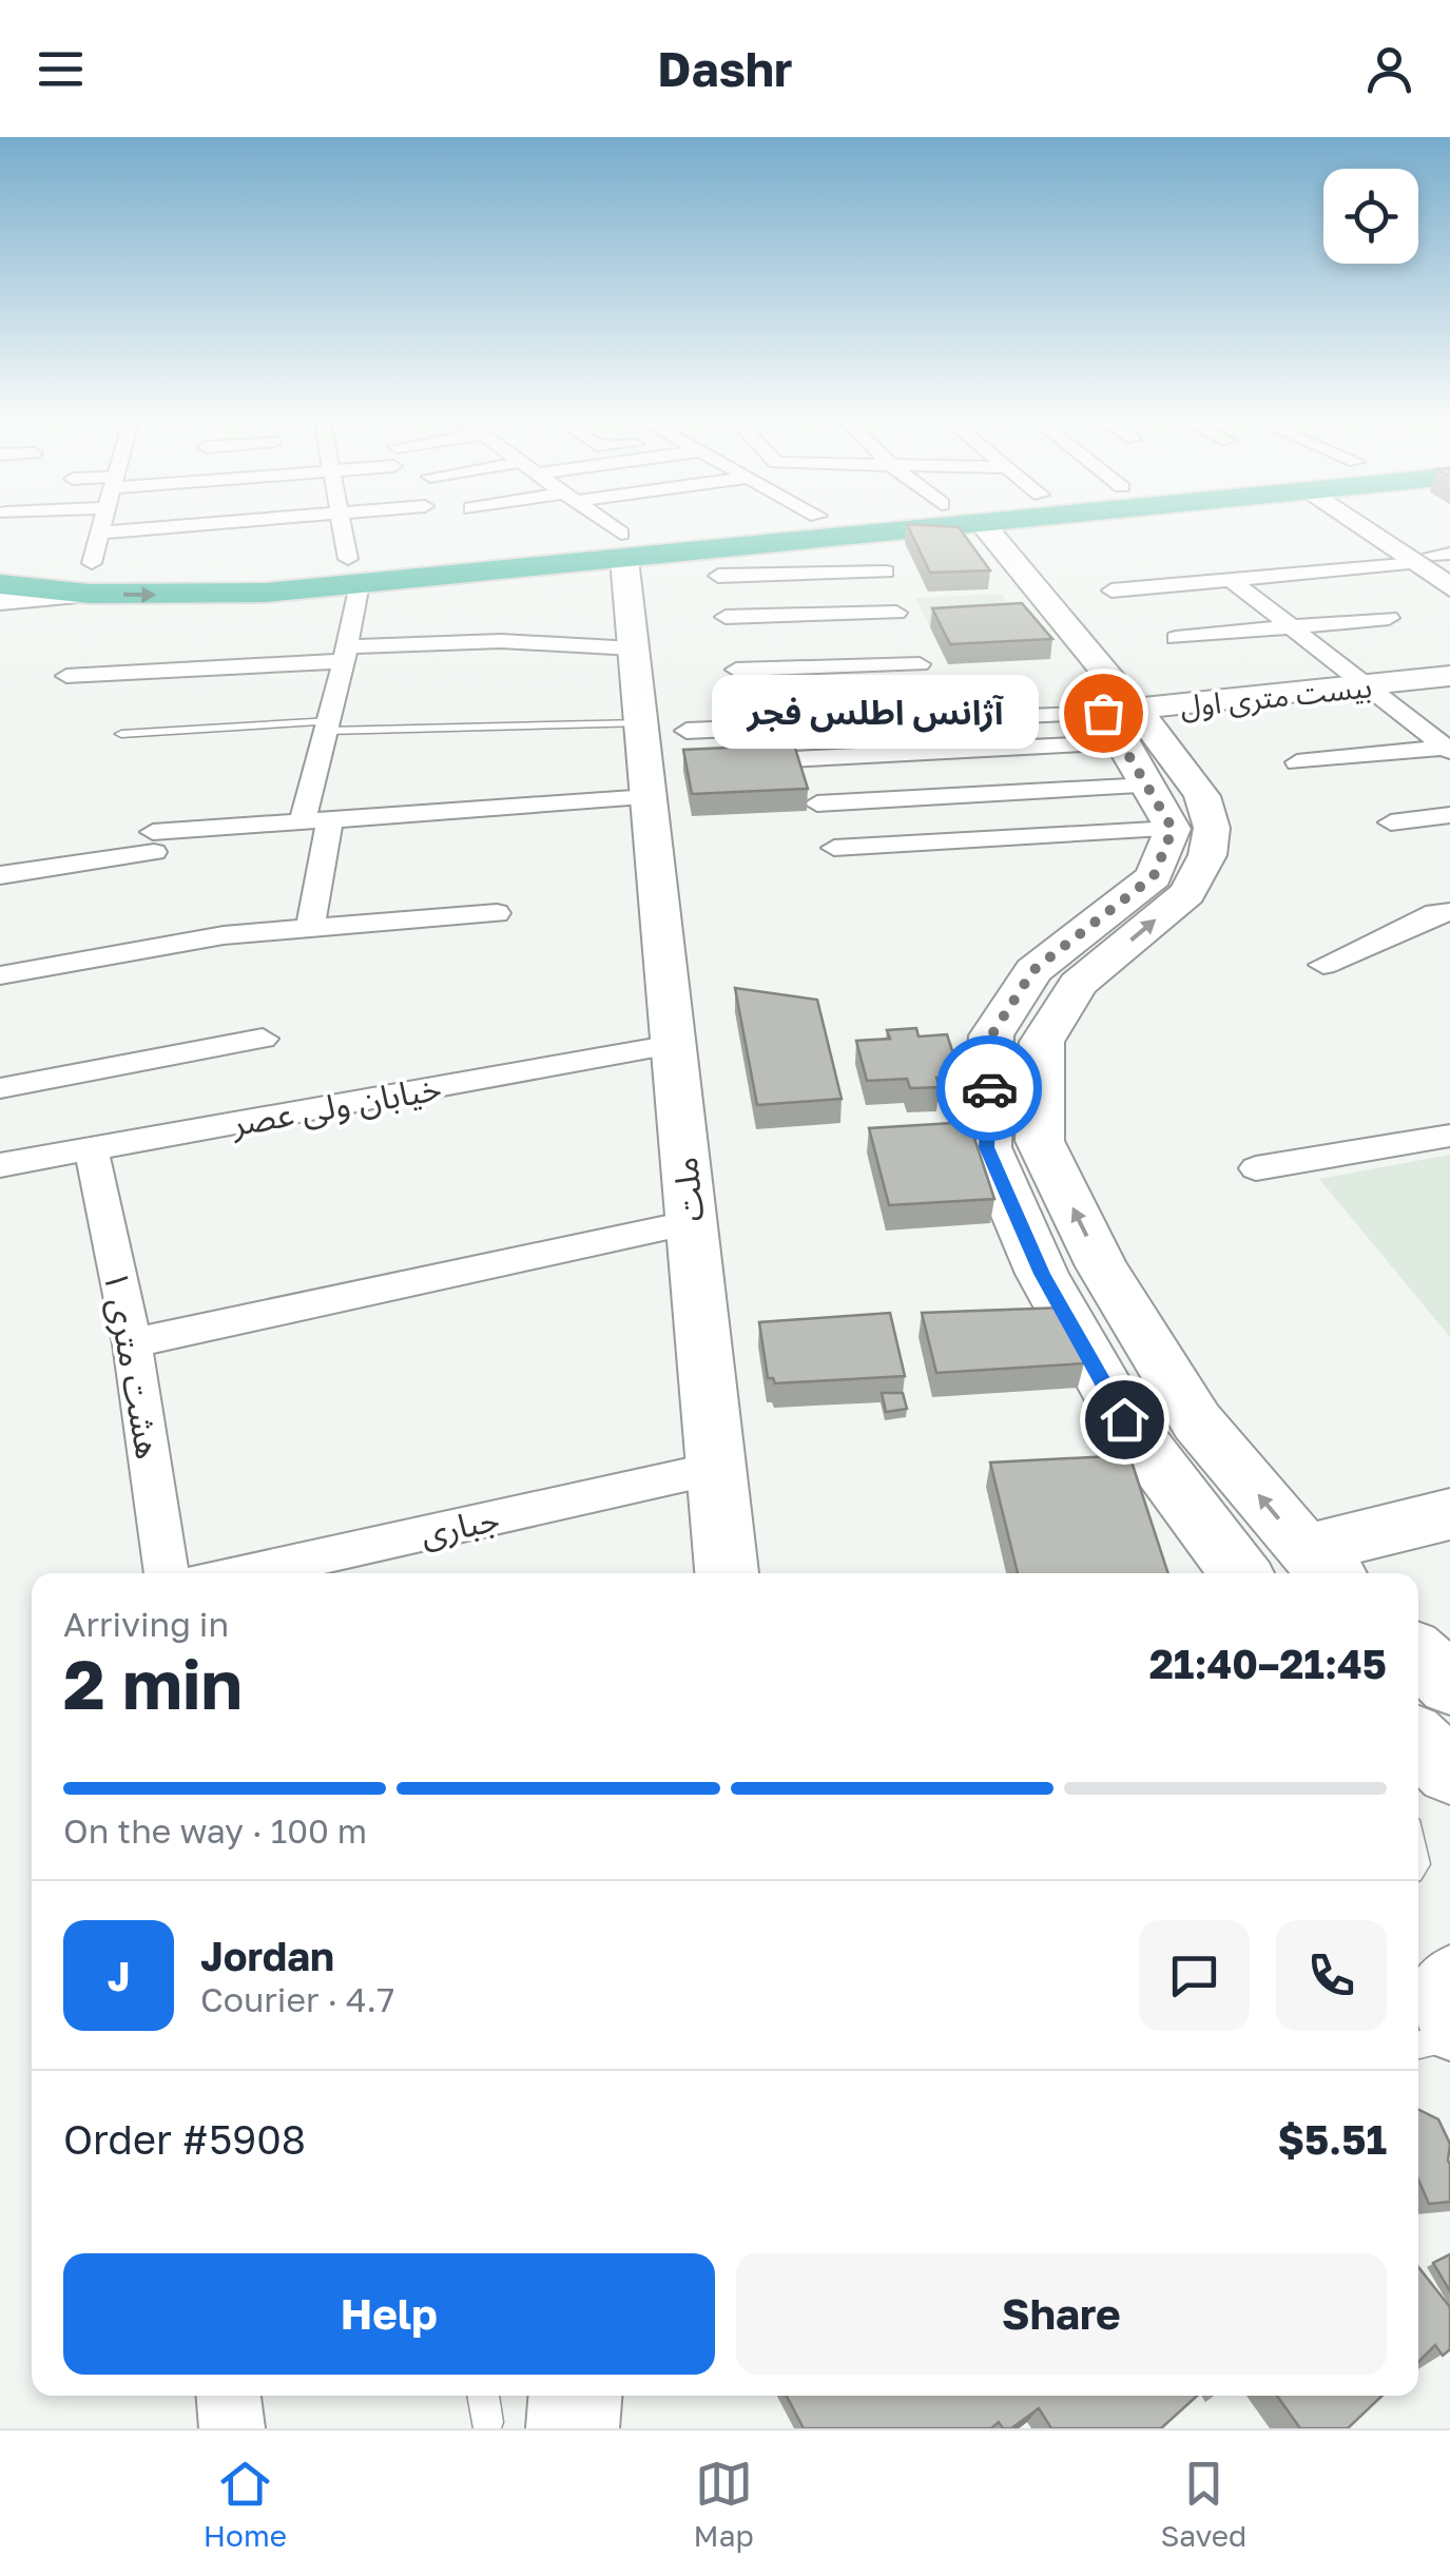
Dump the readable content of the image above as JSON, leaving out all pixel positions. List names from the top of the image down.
{
  "streets": {
    "main road": ["بیست متری اول", "ملت"],
    "street": ["خیابان ولی عصر", "هشت متری ۱", "جباری"]
  },
  "crossings": [
    ["خیابان ولی عصر", "ملت"],
    ["خیابان ولی عصر", "هشت متری ۱"],
    ["ملت", "جباری"]
  ],
  "places": ["آژانس اطلس فجر"],
  "page": {
    "header": "Dashr",
    "bubble": "آژانس اطلس فجر",
    "heading": ["2 min", "Arriving in", "21:40–21:45"],
    "panel": [
      "Jordan",
      "Courier · 4.7",
      "Order #5908",
      "$5.51"
    ],
    "bar": "On the way · 100 m",
    "round": "J",
    "buttons": ["Help", "Share"],
    "tabs": ["Home", "Map", "Saved"]
  }
}
